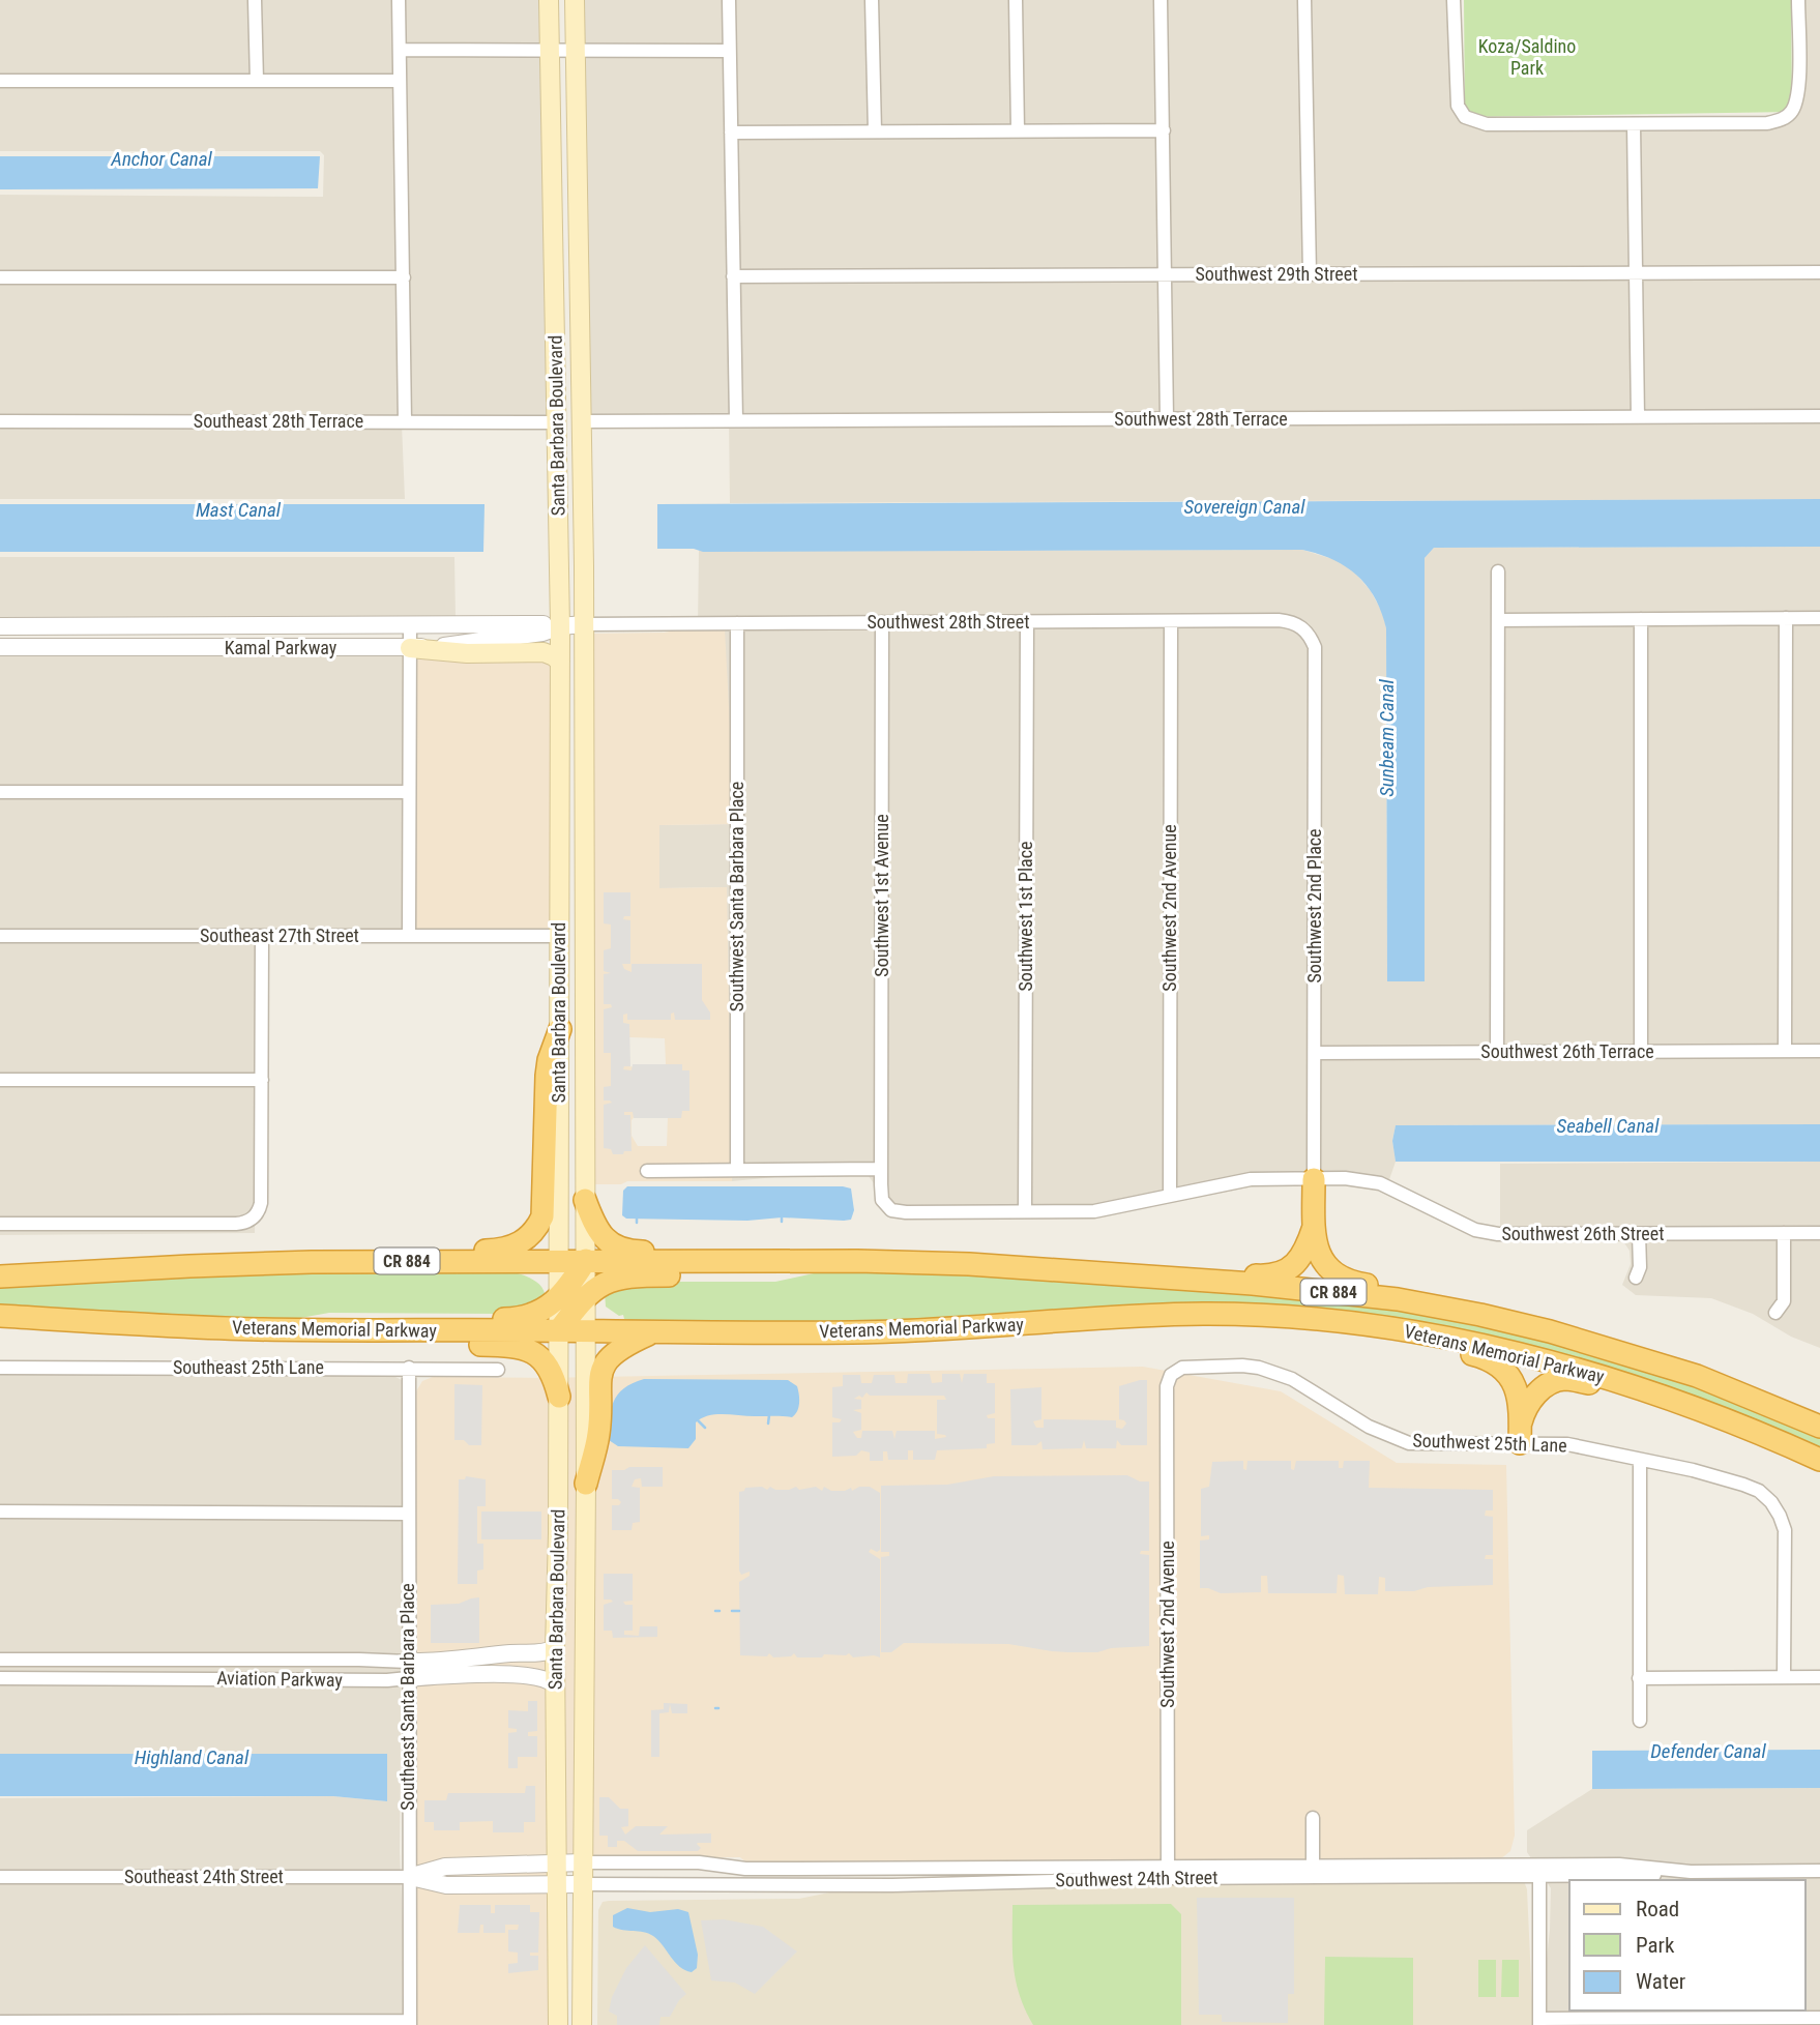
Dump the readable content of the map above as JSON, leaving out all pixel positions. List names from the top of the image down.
{
  "streets": {
    "highway": ["CR 884", "Veterans Memorial Parkway"],
    "main road": ["Santa Barbara Boulevard"],
    "street": [
      "Southwest 29th Street",
      "Southwest 28th Terrace",
      "Southeast 28th Terrace",
      "Southwest 28th Street",
      "Kamal Parkway",
      "Southwest 1st Avenue",
      "Southwest Santa Barbara Place",
      "Southwest 2nd Place",
      "Southwest 2nd Avenue",
      "Southwest 1st Place",
      "Southeast 27th Street",
      "Southwest 26th Terrace",
      "Southwest 26th Street",
      "Southeast 25th Lane",
      "Southwest 25th Lane",
      "Aviation Parkway",
      "Southeast Santa Barbara Place",
      "Southeast 24th Street",
      "Southwest 24th Street"
    ]
  },
  "crossings": [
    ["Southwest 28th Terrace", "Santa Barbara Boulevard"],
    ["Southeast 28th Terrace", "Santa Barbara Boulevard"],
    ["Santa Barbara Boulevard", "Southwest 28th Street"],
    ["Santa Barbara Boulevard", "Kamal Parkway"],
    ["Santa Barbara Boulevard", "Southeast 27th Street"],
    ["Santa Barbara Boulevard", "Veterans Memorial Parkway"],
    ["Santa Barbara Boulevard", "Aviation Parkway"],
    ["Santa Barbara Boulevard", "Southeast 24th Street"],
    ["Santa Barbara Boulevard", "Southwest 24th Street"],
    ["Southwest 28th Street", "Kamal Parkway"],
    ["Southwest 28th Street", "Southwest 1st Avenue"],
    ["Southwest 28th Street", "Southwest Santa Barbara Place"],
    ["Southwest 28th Street", "Southwest 2nd Place"],
    ["Southwest 28th Street", "Southwest 2nd Avenue"],
    ["Southwest 28th Street", "Southwest 1st Place"],
    ["Southwest 2nd Place", "Southwest 26th Terrace"],
    ["Southwest 2nd Place", "Southwest 26th Street"],
    ["Southwest 2nd Avenue", "Southwest 25th Lane"],
    ["Southwest 2nd Avenue", "Southwest 24th Street"],
    ["Southeast 25th Lane", "Southeast Santa Barbara Place"],
    ["Aviation Parkway", "Southeast Santa Barbara Place"],
    ["Southeast Santa Barbara Place", "Southeast 24th Street"],
    ["Southeast 24th Street", "Southwest 24th Street"]
  ],
  "water": [
    "Anchor Canal",
    "Sovereign Canal",
    "Mast Canal",
    "Sunbeam Canal",
    "Seabell Canal",
    "Defender Canal",
    "Highland Canal"
  ],
  "parks": ["Koza/Saldino Park"],
  "legend": ["Road", "Park", "Water"]
}
